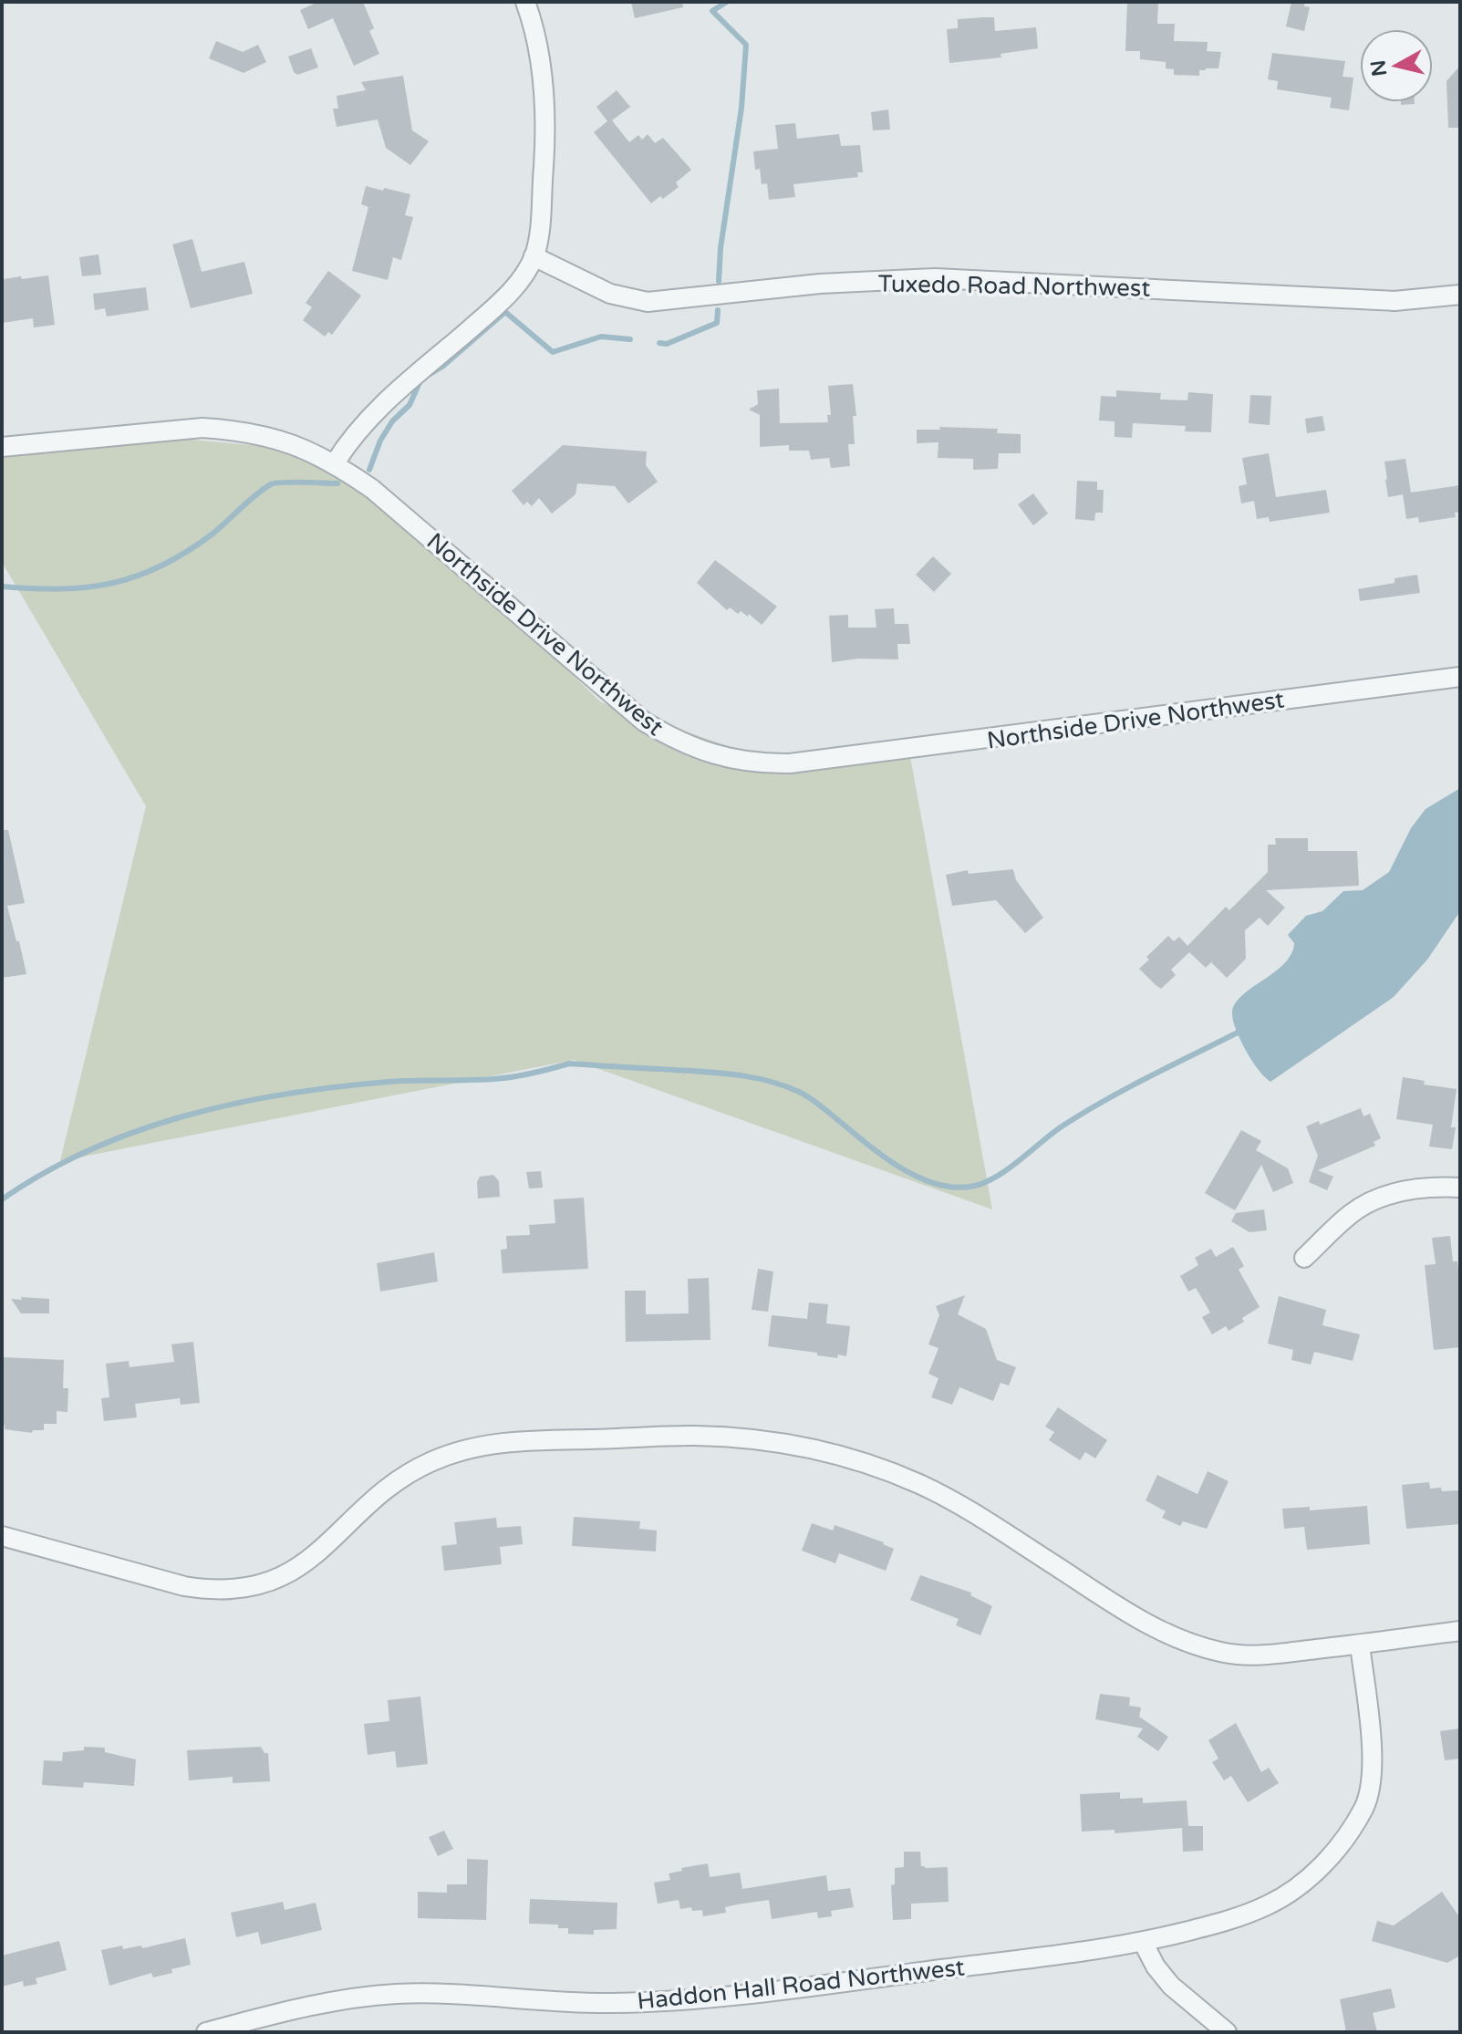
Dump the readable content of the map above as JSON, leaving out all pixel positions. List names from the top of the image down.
{
  "streets": {
    "street": ["Tuxedo Road Northwest", "Northside Drive Northwest", "Haddon Hall Road Northwest"]
  },
  "north": "left"
}
